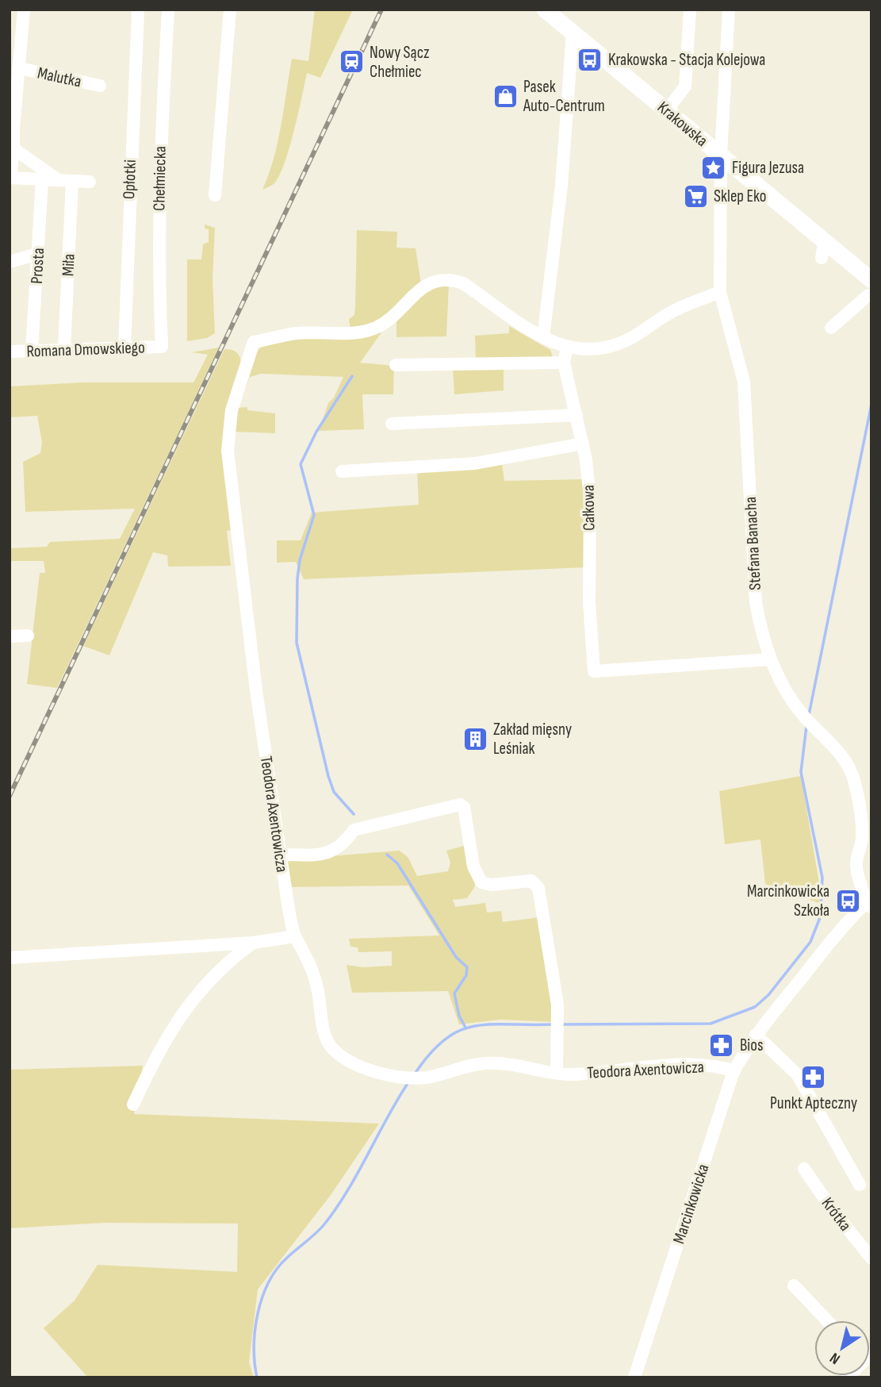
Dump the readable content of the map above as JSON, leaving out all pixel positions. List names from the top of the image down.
{
  "streets": {
    "main road": ["Krakowska"],
    "street": [
      "Malutka",
      "Chełmiecka",
      "Opłotki",
      "Miła",
      "Prosta",
      "Romana Dmowskiego",
      "Całkowa",
      "Stefana Banacha",
      "Teodora Axentowicza",
      "Marcinkowicka",
      "Krótka"
    ]
  },
  "crossings": [
    ["Krakowska", "Stefana Banacha"],
    ["Chełmiecka", "Romana Dmowskiego"],
    ["Opłotki", "Romana Dmowskiego"],
    ["Miła", "Romana Dmowskiego"],
    ["Prosta", "Romana Dmowskiego"],
    ["Całkowa", "Stefana Banacha"],
    ["Stefana Banacha", "Marcinkowicka"],
    ["Teodora Axentowicza", "Marcinkowicka"]
  ],
  "places": {
    "bus stop": ["Krakowska - Stacja Kolejowa", "Marcinkowicka Szkoła"],
    "station": ["Nowy Sącz Chełmiec"],
    "shop": ["Pasek Auto-Centrum"],
    "place": ["Figura Jezusa"],
    "supermarket": ["Sklep Eko"],
    "building": ["Zakład mięsny Leśniak"],
    "pharmacy": ["Bios", "Punkt Apteczny"]
  },
  "north": "bottom left"
}
